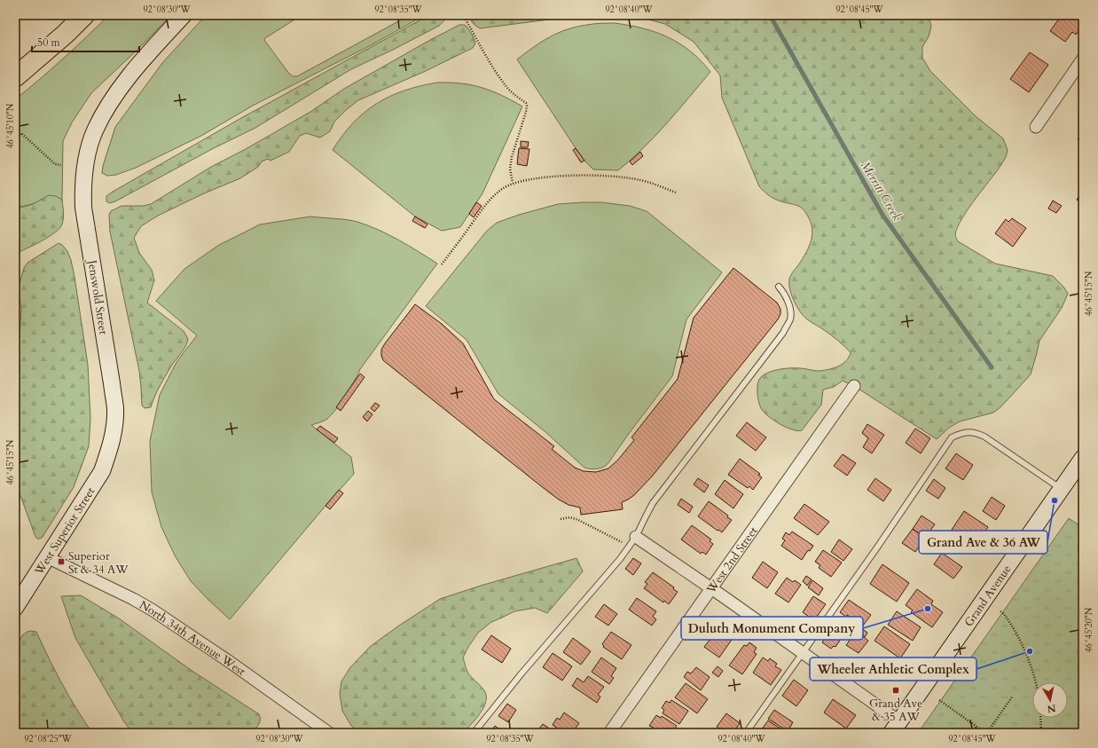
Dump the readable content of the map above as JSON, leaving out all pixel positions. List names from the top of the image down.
{
  "streets": {
    "street": [
      "Jenswold Street",
      "West Superior Street",
      "West 2nd Street",
      "Grand Avenue",
      "North 34th Avenue West"
    ]
  },
  "crossings": [
    ["Jenswold Street", "West Superior Street"],
    ["West Superior Street", "North 34th Avenue West"]
  ],
  "water": ["Merritt Creek"],
  "places": {
    "other": ["Grand Ave & 36 AW", "Duluth Monument Company", "Wheeler Athletic Complex"],
    "transit": ["Superior St & 34 AW", "Grand Ave & 35 AW"]
  },
  "scale_bar": "50 m",
  "north": "bottom",
  "coordinates": [
    "92°08'30\"W",
    "92°08'35\"W",
    "92°08'40\"W",
    "92°08'45\"W",
    "46°45'10\"N",
    "46°45'15\"N",
    "46°45'20\"N",
    "92°08'25\"W"
  ]
}
